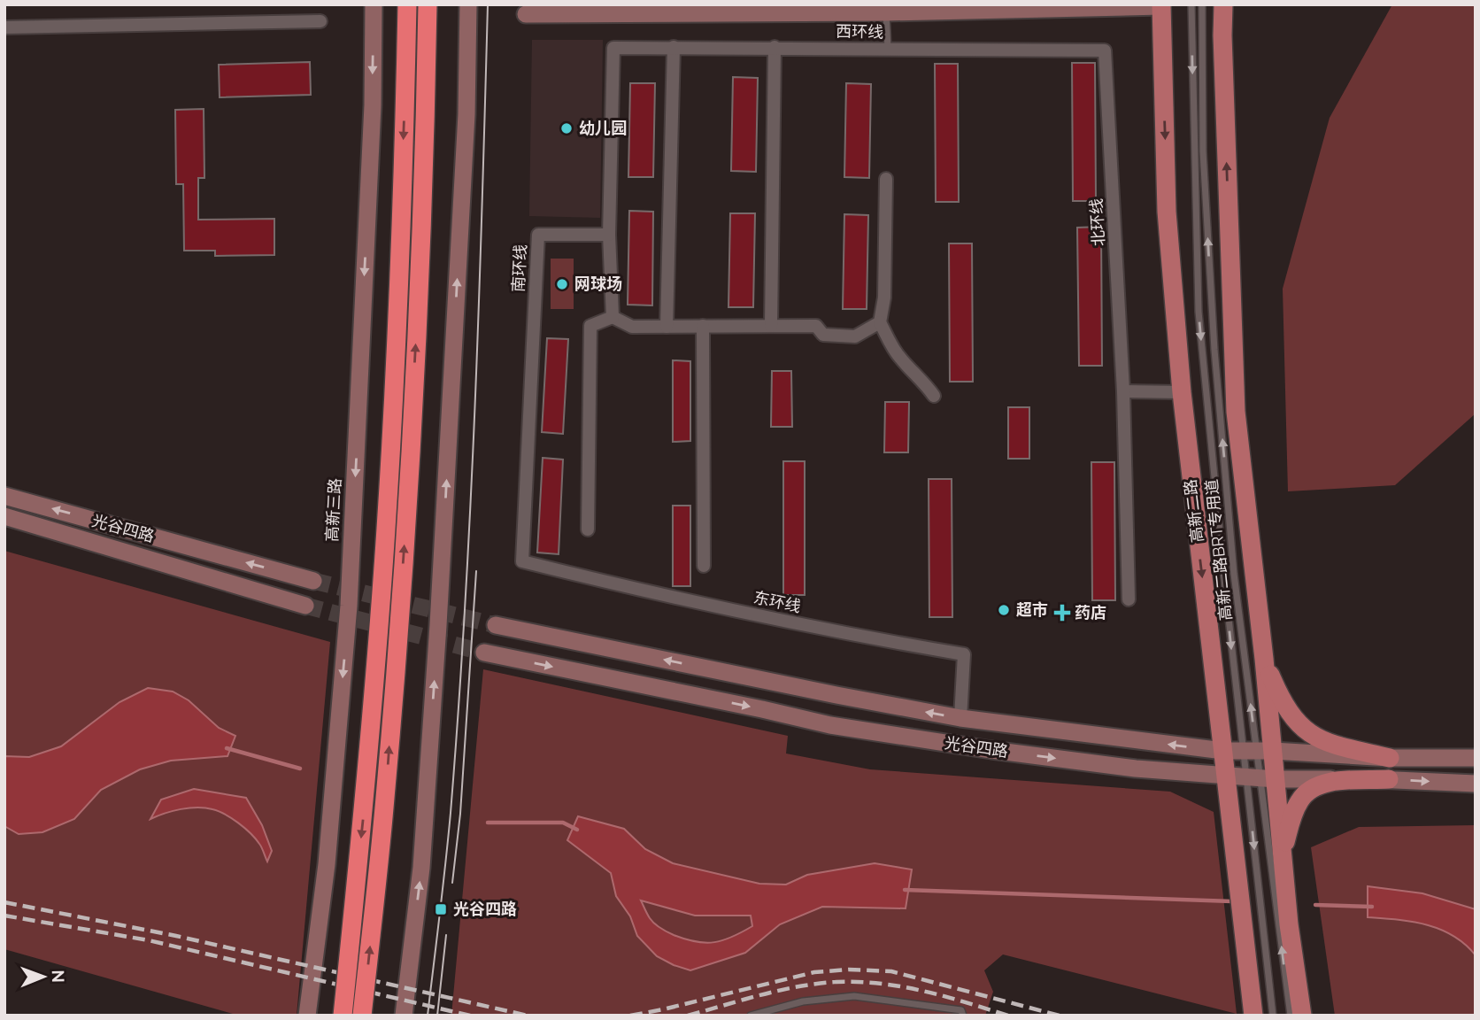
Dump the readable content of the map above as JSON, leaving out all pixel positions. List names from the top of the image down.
{
  "streets": {
    "main road": ["高新三路", "高新二路", "光谷四路"],
    "street": [
      "西环线",
      "北环线",
      "南环线",
      "东环线"
    ],
    "lane": ["高新二路BRT专用道"]
  },
  "crossings": [
    ["西环线", "北环线"],
    ["西环线", "南环线"],
    ["南环线", "东环线"],
    ["高新二路", "光谷四路"],
    ["光谷四路", "高新二路BRT专用道"],
    ["光谷四路", "东环线"]
  ],
  "places": {
    "other": ["幼儿园", "网球场", "超市"],
    "health": ["药店"],
    "transit": ["光谷四路"]
  },
  "north": "right"
}
